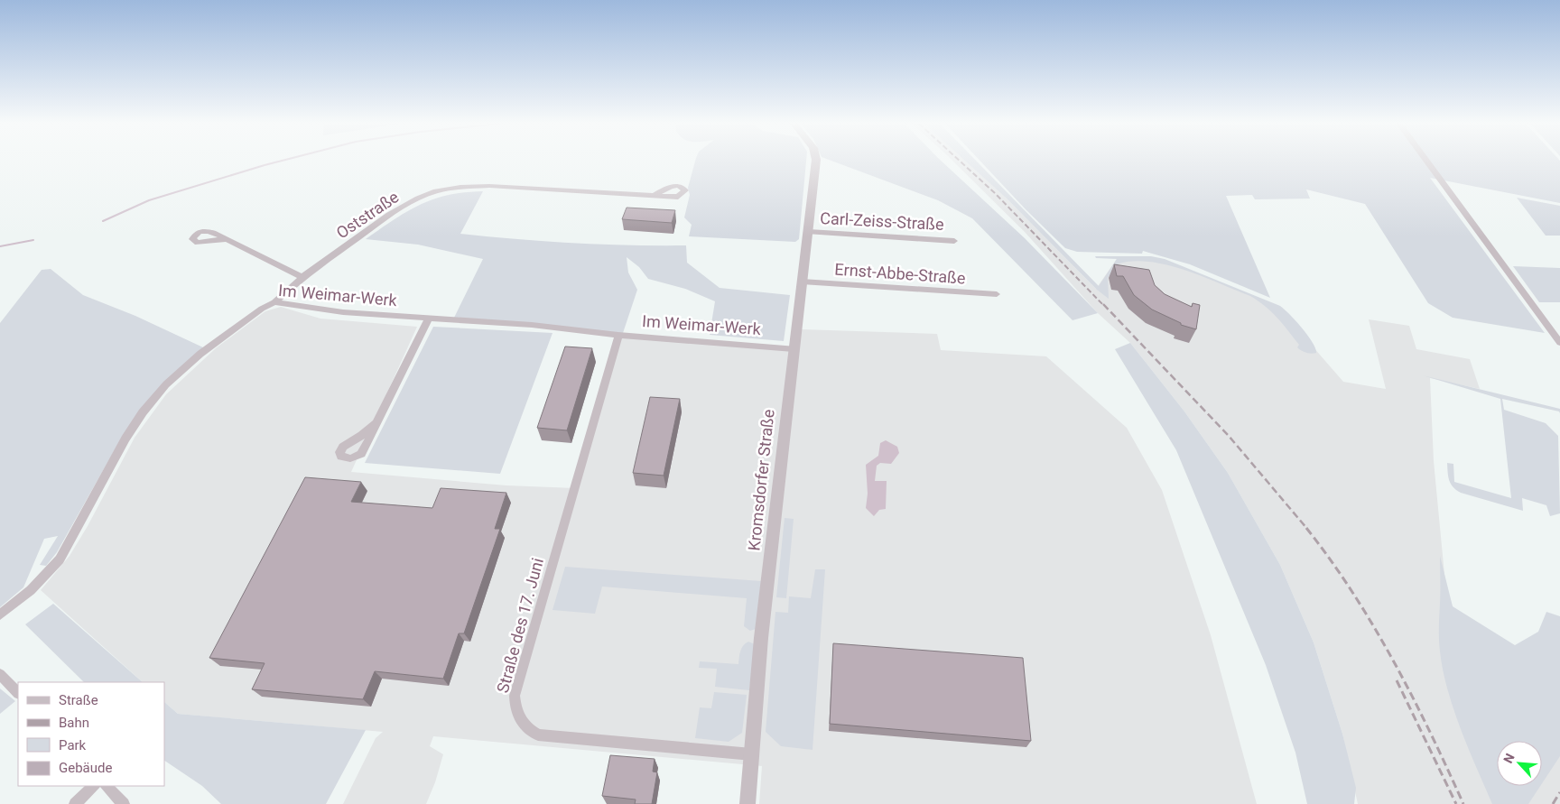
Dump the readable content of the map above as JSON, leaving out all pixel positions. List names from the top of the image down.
{
  "streets": {
    "street": [
      "Oststraße",
      "Carl-Zeiss-Straße",
      "Ernst-Abbe-Straße",
      "Im Weimar-Werk",
      "Kromsdorfer Straße",
      "Straße des 17. Juni"
    ]
  },
  "crossings": [
    ["Oststraße", "Im Weimar-Werk"],
    ["Carl-Zeiss-Straße", "Kromsdorfer Straße"],
    ["Ernst-Abbe-Straße", "Kromsdorfer Straße"],
    ["Im Weimar-Werk", "Kromsdorfer Straße"],
    ["Im Weimar-Werk", "Straße des 17. Juni"],
    ["Kromsdorfer Straße", "Straße des 17. Juni"]
  ],
  "legend": [
    "Straße",
    "Bahn",
    "Park",
    "Gebäude"
  ],
  "north": "top left"
}
